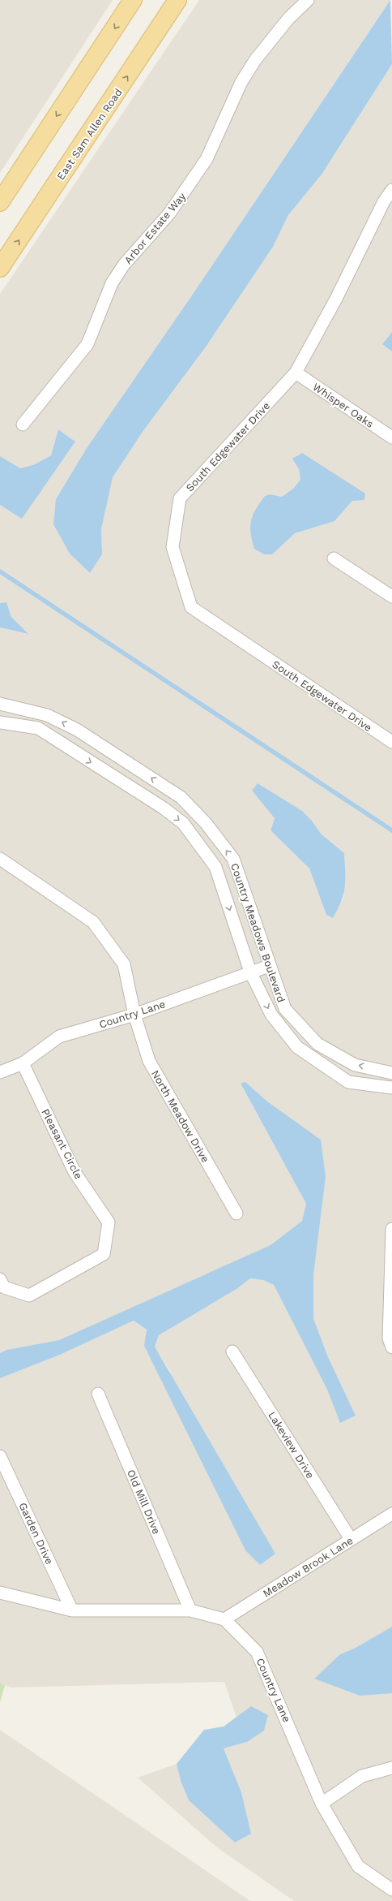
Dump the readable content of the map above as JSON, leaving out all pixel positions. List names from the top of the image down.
{
  "streets": {
    "main road": ["East Sam Allen Road"],
    "street": [
      "Arbor Estate Way",
      "Whisper Oaks",
      "South Edgewater Drive",
      "Country Meadows Boulevard",
      "Country Lane",
      "North Meadow Drive",
      "Pleasant Circle",
      "Lakeview Drive",
      "Old Mill Drive",
      "Garden Drive",
      "Meadow Brook Lane"
    ]
  },
  "crossings": [
    ["Whisper Oaks", "South Edgewater Drive"],
    ["Country Meadows Boulevard", "Country Lane"],
    ["Country Lane", "North Meadow Drive"],
    ["Country Lane", "Pleasant Circle"],
    ["Country Lane", "Meadow Brook Lane"],
    ["Lakeview Drive", "Meadow Brook Lane"]
  ]
}
